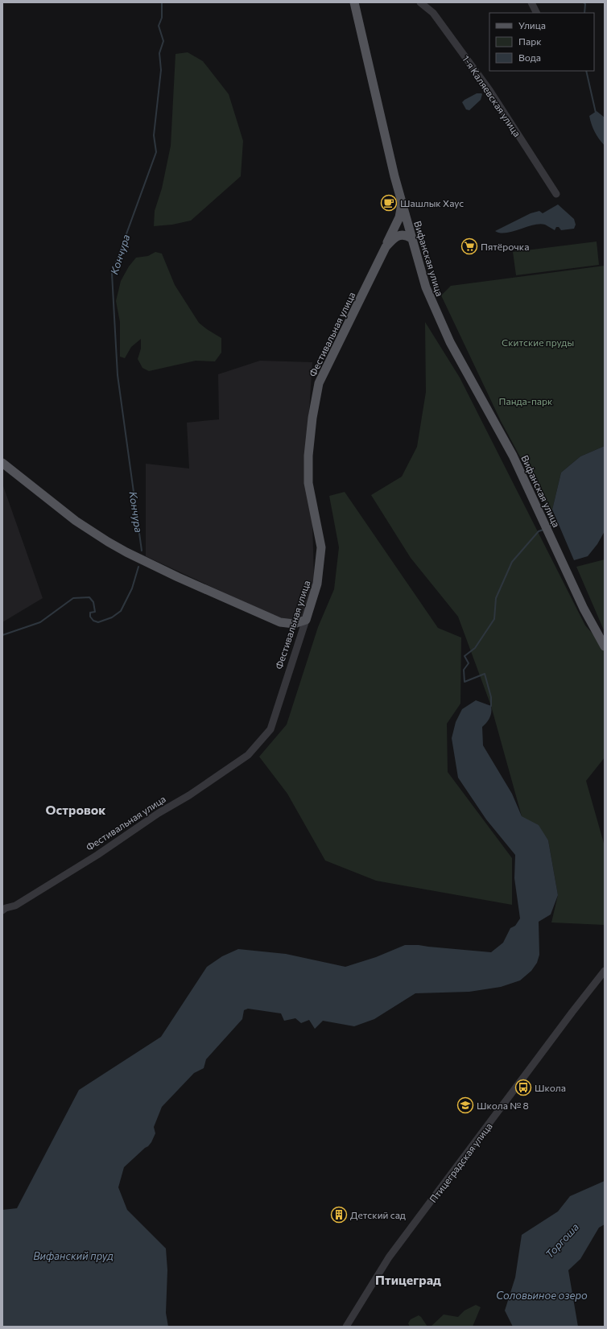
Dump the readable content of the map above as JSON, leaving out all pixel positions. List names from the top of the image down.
{
  "streets": {
    "main road": ["Вифанская улица", "Фестивальная улица"],
    "street": ["1-я Каляевская улица", "Птицеградская улица"]
  },
  "crossings": [
    ["Вифанская улица", "Фестивальная улица"]
  ],
  "districts": ["Островок", "Птицеград"],
  "water": [
    "Кончура",
    "Торгоша",
    "Вифанский пруд",
    "Соловьиное озеро"
  ],
  "parks": ["Скитские пруды", "Панда-парк"],
  "places": {
    "cafe": ["Шашлык Хаус"],
    "supermarket": ["Пятёрочка"],
    "bus stop": ["Школа"],
    "school or university": ["Школа № 8"],
    "building": ["Детский сад"]
  },
  "legend": ["Улица", "Парк", "Вода"]
}
